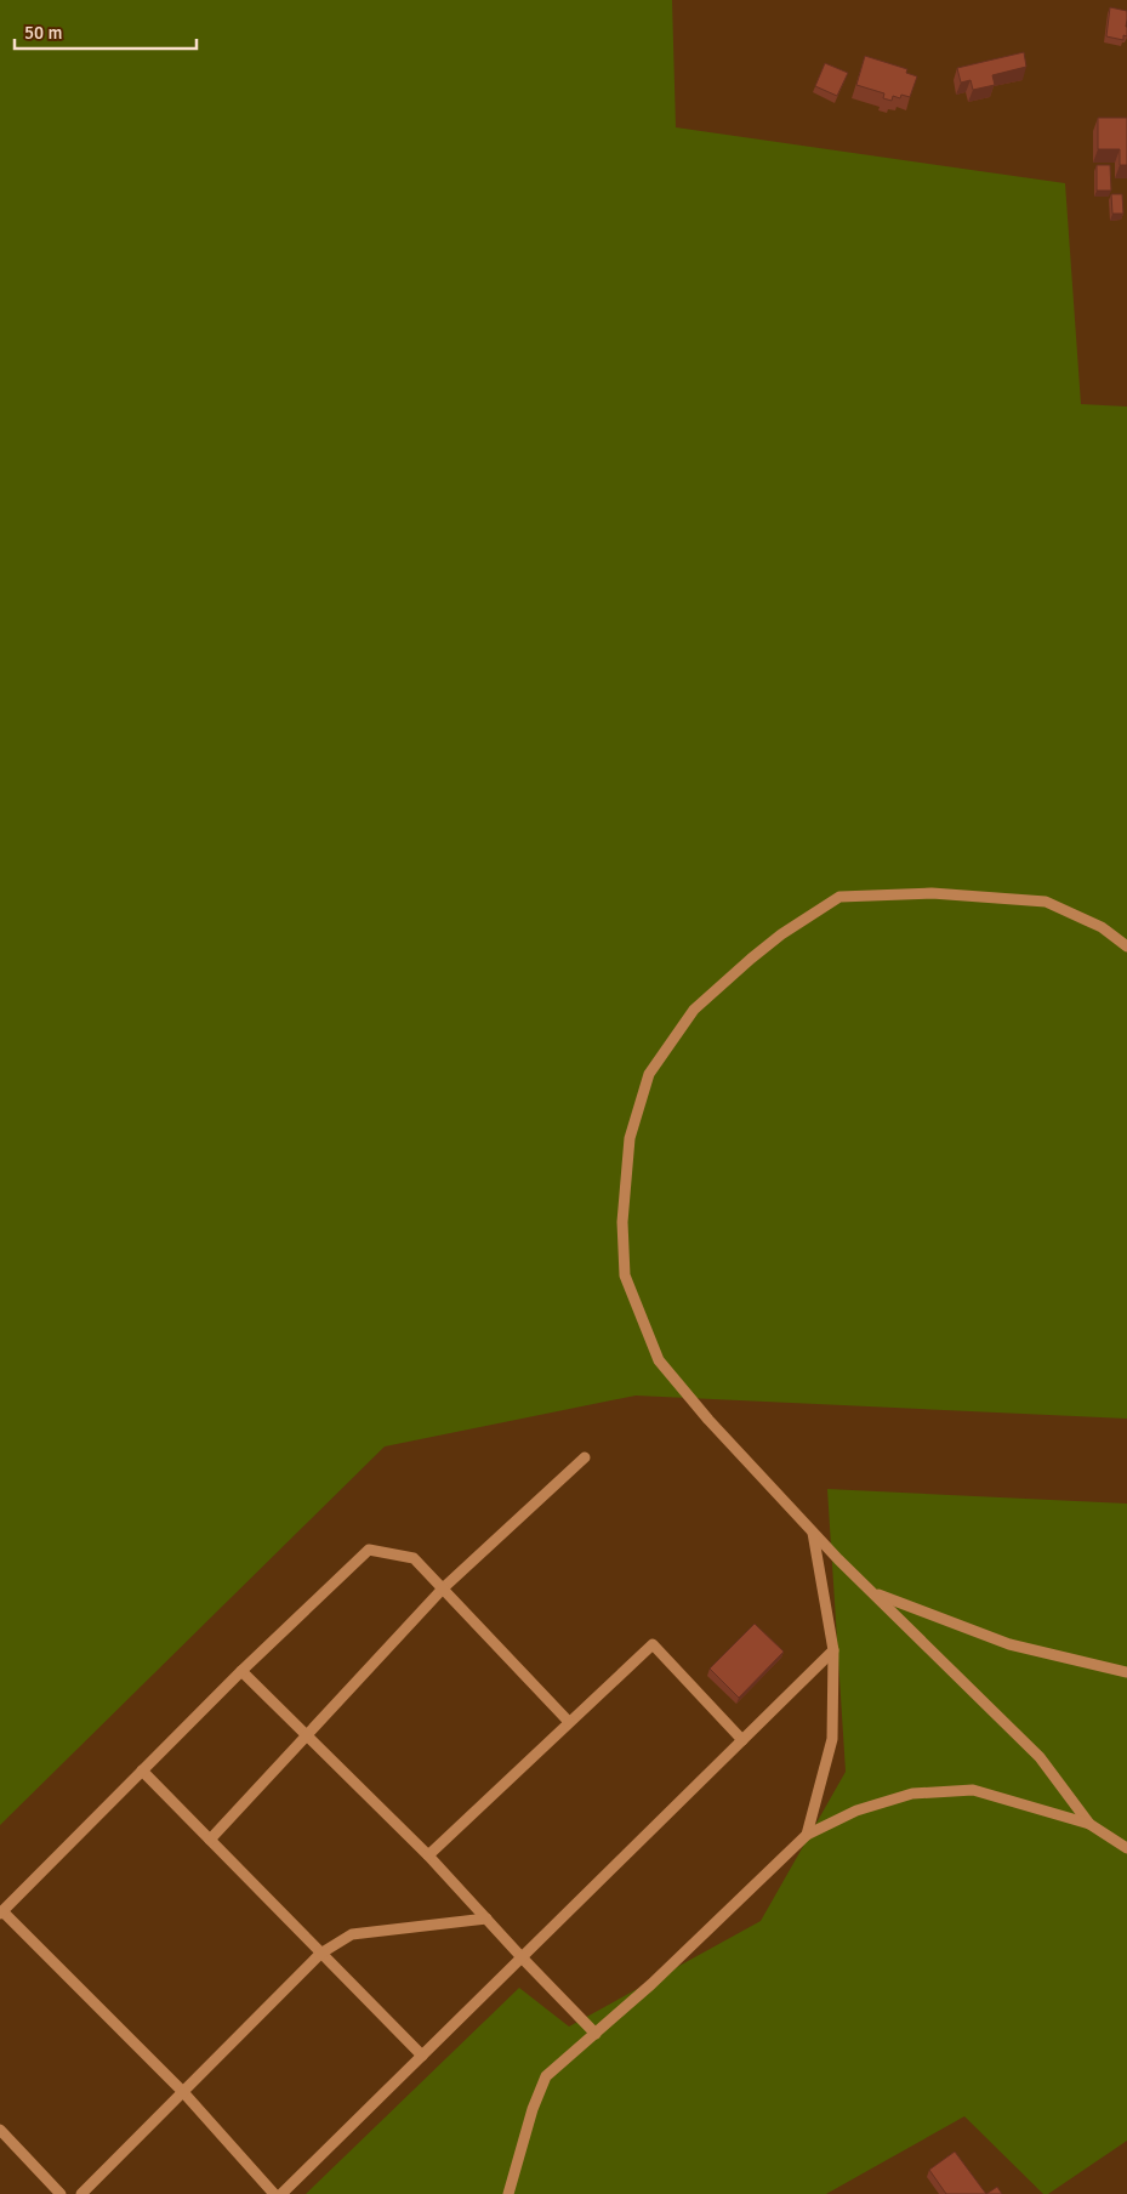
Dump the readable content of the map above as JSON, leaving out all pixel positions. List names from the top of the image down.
{
  "scale_bar": "50 m"
}
